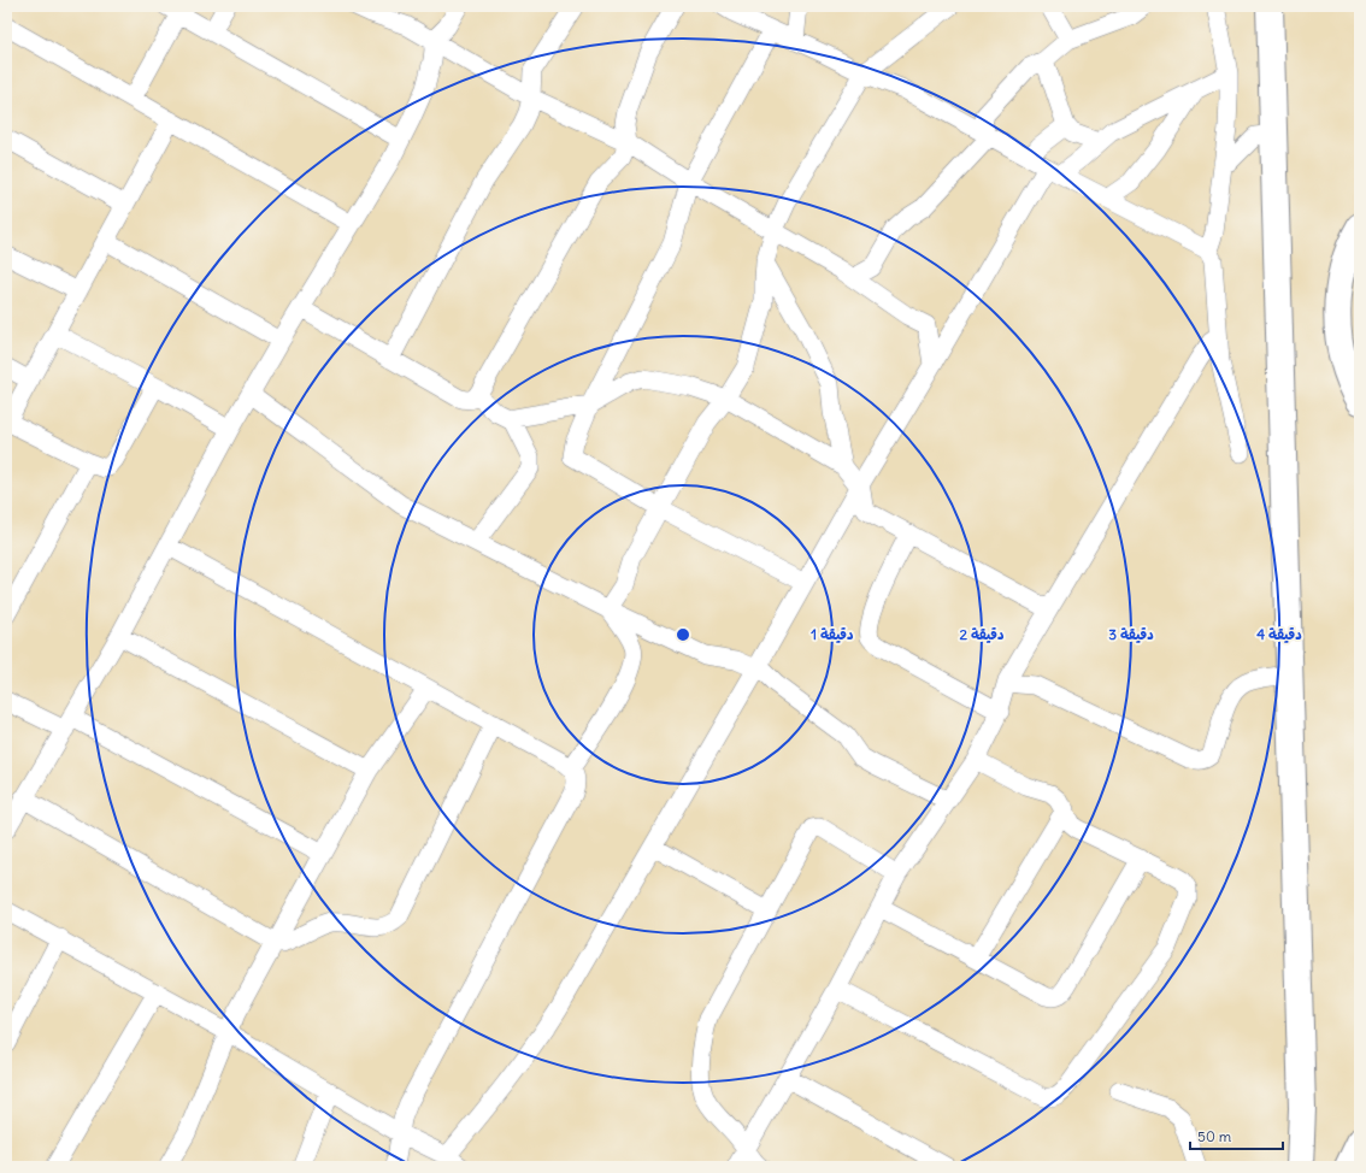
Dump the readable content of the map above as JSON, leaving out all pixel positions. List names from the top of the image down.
{
  "scale_bar": "50 m",
  "rings": [
    "1 دقيقة",
    "2 دقيقة",
    "3 دقيقة",
    "4 دقيقة"
  ]
}
